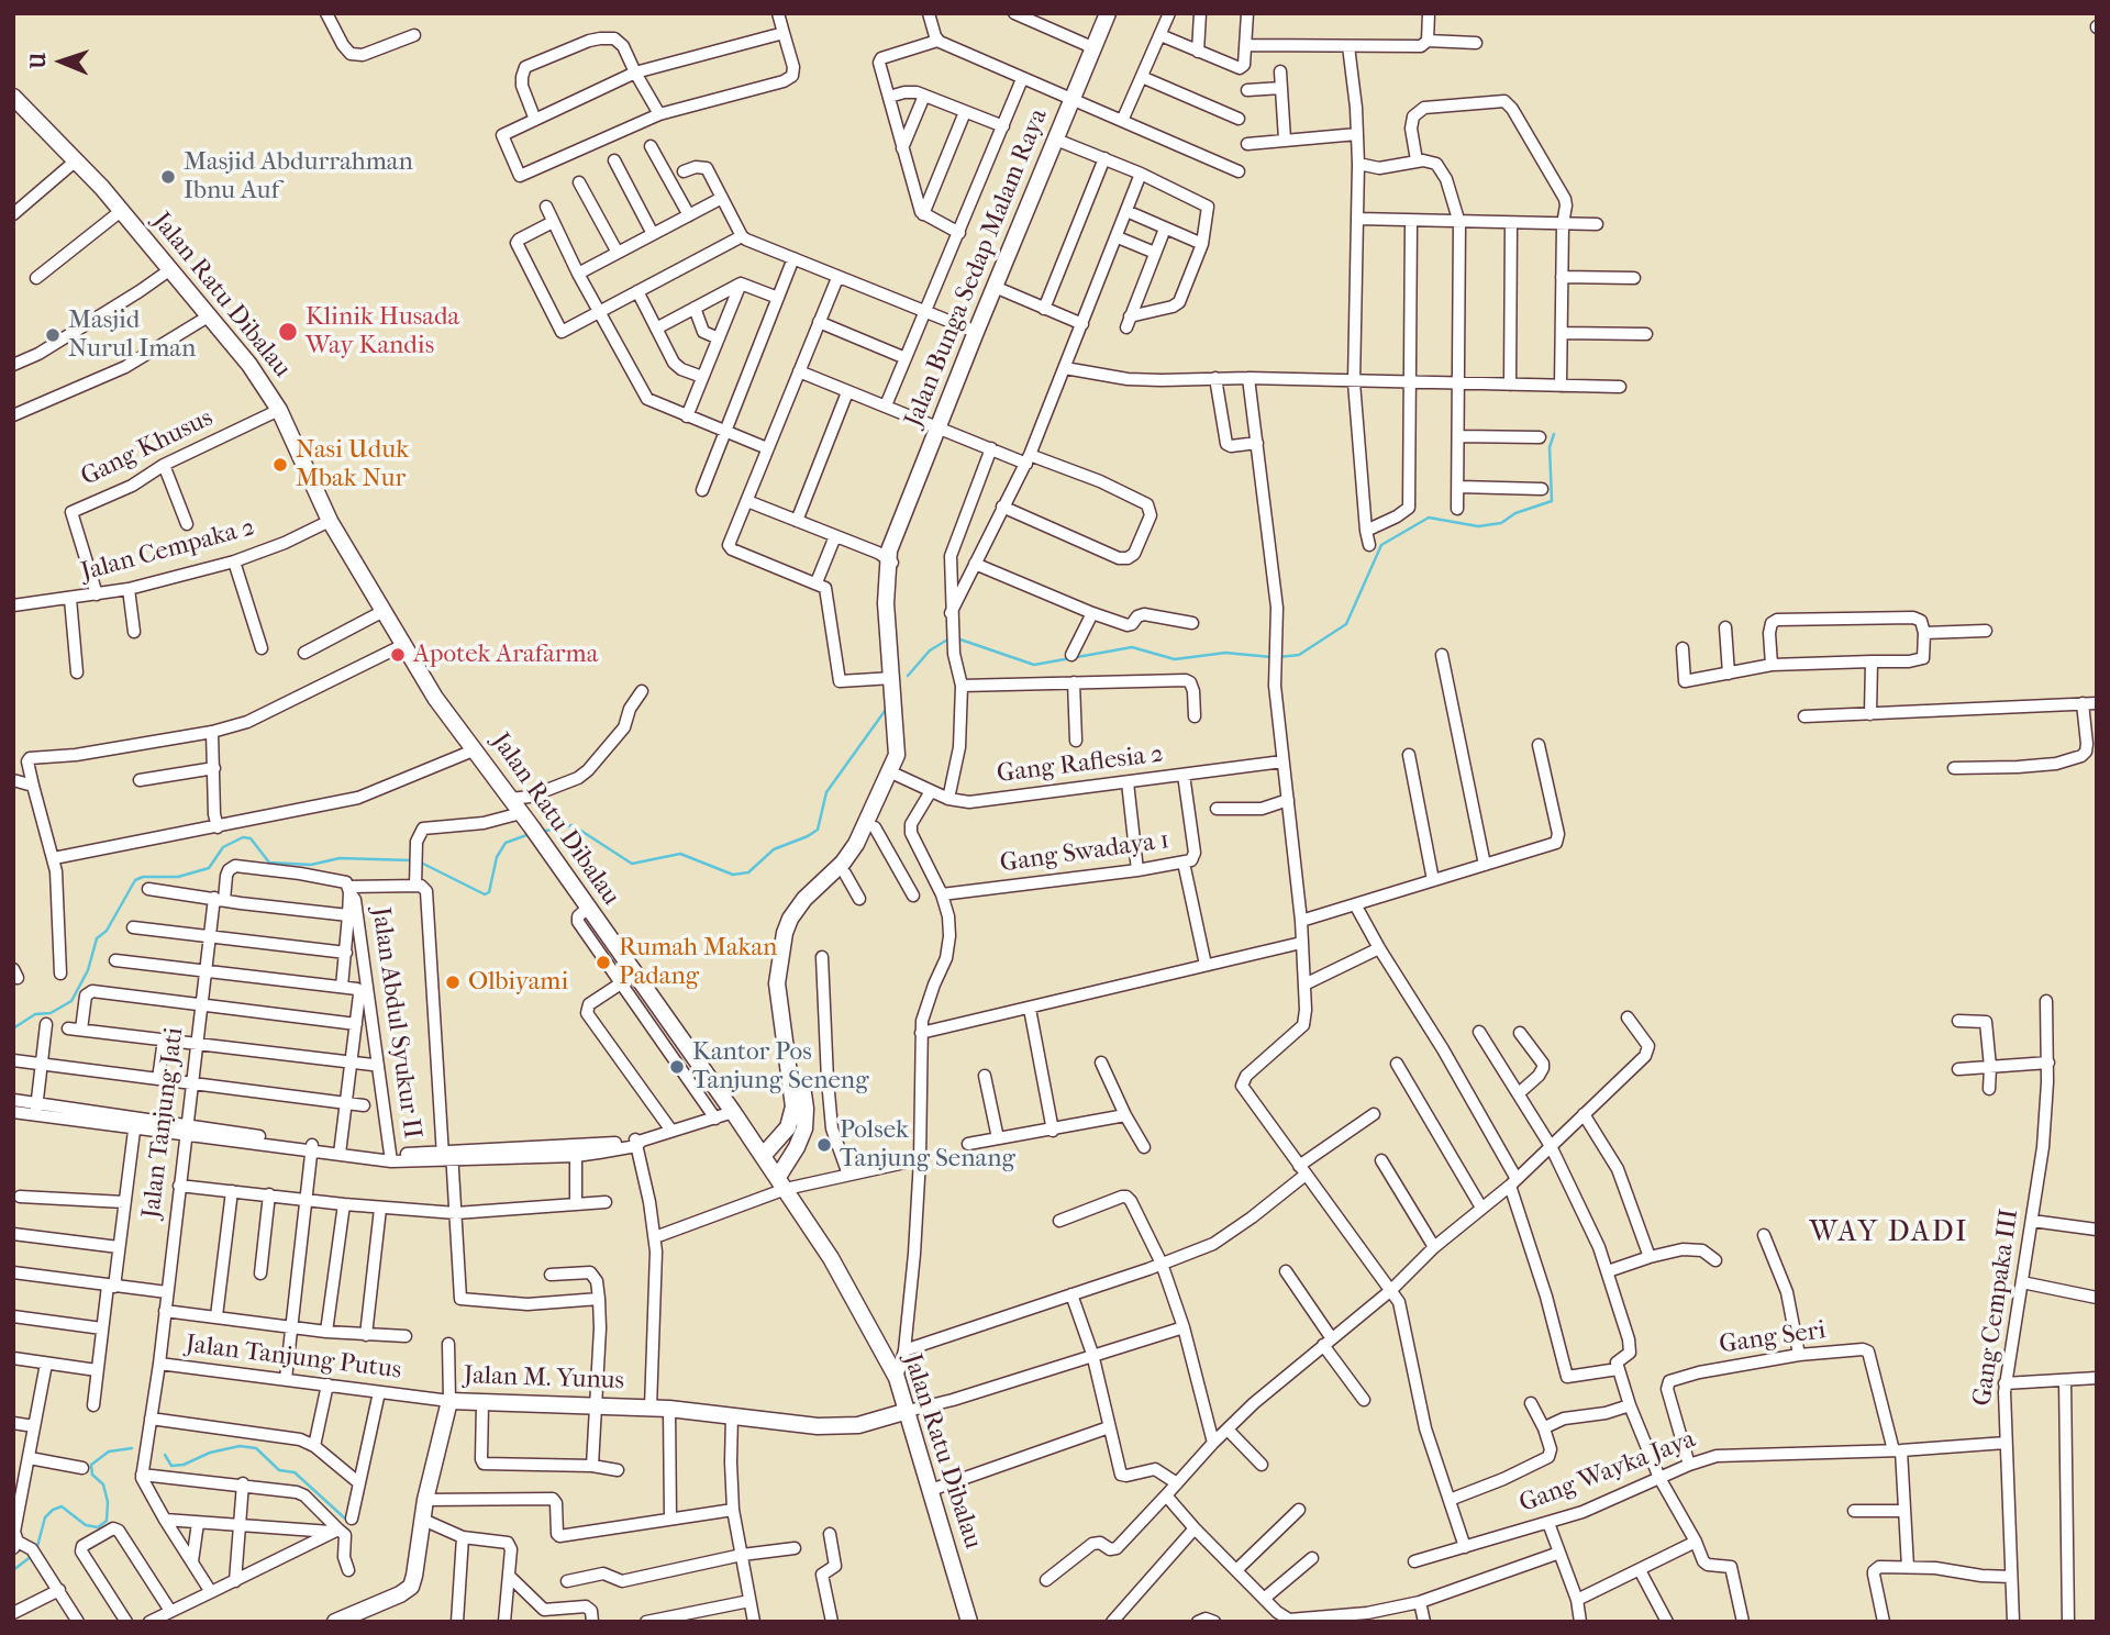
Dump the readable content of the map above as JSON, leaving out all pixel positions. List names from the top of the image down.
{
  "streets": {
    "street": [
      "Jalan Bunga Sedap Malam Raya",
      "Jalan Ratu Dibalau",
      "Gang Khusus",
      "Jalan Cempaka 2",
      "Gang Raflesia 2",
      "Gang Swadaya 1",
      "Jalan Abdul Syukur II",
      "Jalan Tanjung Jati",
      "Gang Cempaka III",
      "Gang Seri",
      "Jalan Tanjung Putus",
      "Jalan M. Yunus",
      "Gang Wayka Jaya"
    ]
  },
  "crossings": [
    ["Jalan Bunga Sedap Malam Raya", "Jalan Ratu Dibalau"],
    ["Jalan Bunga Sedap Malam Raya", "Gang Raflesia 2"],
    ["Jalan Ratu Dibalau", "Gang Khusus"],
    ["Jalan Ratu Dibalau", "Jalan Cempaka 2"],
    ["Jalan Ratu Dibalau", "Jalan M. Yunus"],
    ["Gang Khusus", "Jalan Cempaka 2"],
    ["Gang Raflesia 2", "Gang Swadaya 1"],
    ["Jalan Abdul Syukur II", "Jalan Tanjung Jati"],
    ["Jalan Tanjung Jati", "Jalan Tanjung Putus"],
    ["Gang Cempaka III", "Gang Wayka Jaya"],
    ["Gang Seri", "Gang Wayka Jaya"],
    ["Jalan Tanjung Putus", "Jalan M. Yunus"]
  ],
  "districts": ["WAY DADI"],
  "places": [
    "Masjid Abdurrahman Ibnu Auf",
    "Klinik Husada Way Kandis",
    "Masjid Nurul Iman",
    "Nasi Uduk Mbak Nur",
    "Apotek Arafarma",
    "Rumah Makan Padang",
    "Olbiyami",
    "Kantor Pos Tanjung Seneng",
    "Polsek Tanjung Senang"
  ],
  "north": "left"
}
